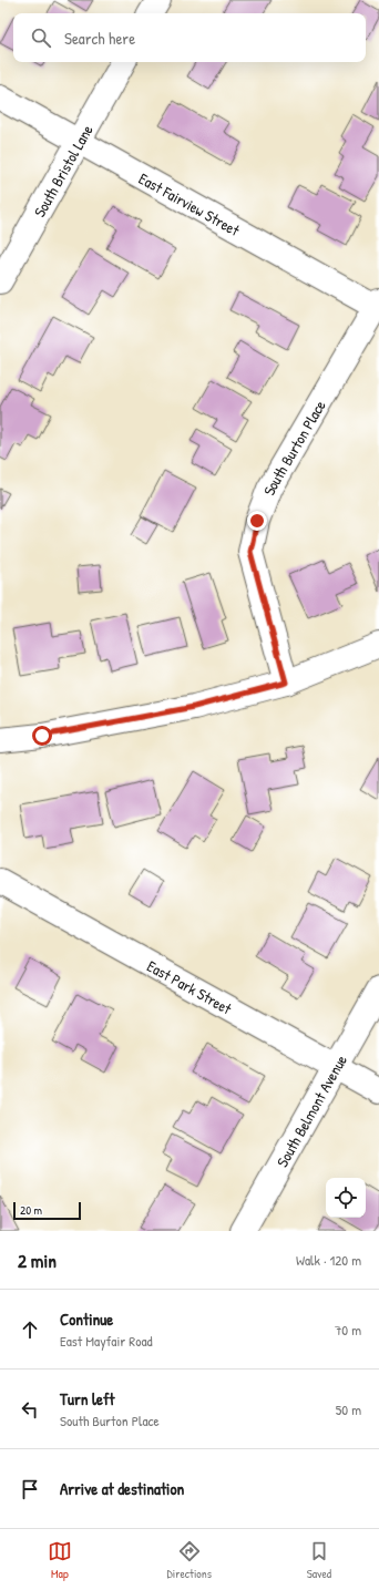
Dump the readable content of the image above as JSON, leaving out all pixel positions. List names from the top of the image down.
{
  "streets": {
    "street": [
      "South Bristol Lane",
      "East Fairview Street",
      "South Burton Place",
      "East Park Street",
      "South Belmont Avenue"
    ]
  },
  "crossings": [
    ["South Bristol Lane", "East Fairview Street"],
    ["East Fairview Street", "South Burton Place"],
    ["East Park Street", "South Belmont Avenue"]
  ],
  "scale_bar": "20 m",
  "page": {
    "search": "Search here",
    "scale": "20 m",
    "heading": ["2 min", "Walk · 120 m"],
    "list": [
      ["Continue", "East Mayfair Road", "70 m"],
      ["Turn left", "South Burton Place", "50 m"],
      "Arrive at destination"
    ],
    "nav": ["Map", "Directions", "Saved"]
  }
}
